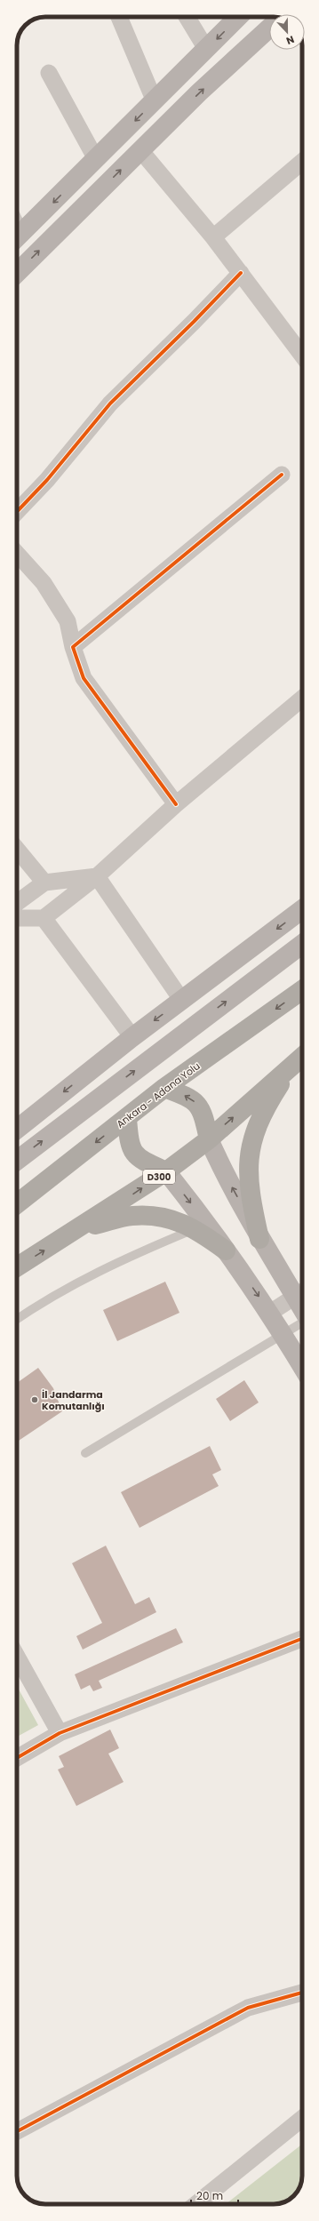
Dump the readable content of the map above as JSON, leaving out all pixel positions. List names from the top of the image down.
{
  "streets": {
    "highway": ["Ankara - Adana Yolu", "D300"]
  },
  "crossings": [
    ["Ankara - Adana Yolu", "D300"]
  ],
  "places": ["İl Jandarma Komutanlığı"],
  "scale_bar": "20 m",
  "north": "bottom"
}
